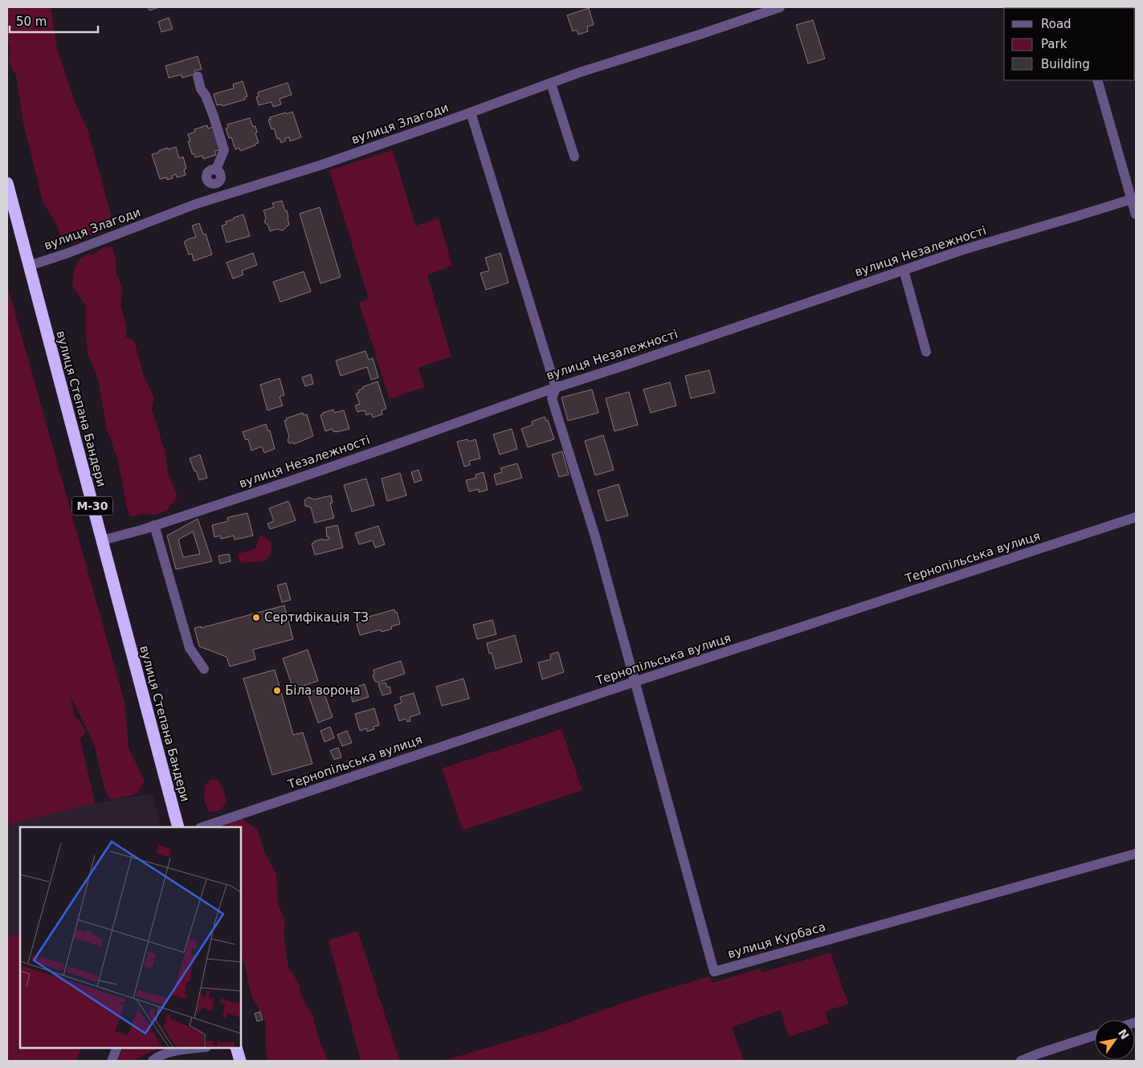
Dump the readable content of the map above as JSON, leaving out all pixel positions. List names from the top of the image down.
{
  "streets": {
    "highway": ["вулиця Степана Бандери", "М-30"],
    "street": [
      "вулиця Злагоди",
      "вулиця Незалежності",
      "Тернопільська вулиця",
      "вулиця Курбаса"
    ]
  },
  "crossings": [
    ["вулиця Злагоди", "вулиця Степана Бандери"],
    ["вулиця Незалежності", "вулиця Степана Бандери"],
    ["Тернопільська вулиця", "вулиця Курбаса"]
  ],
  "places": ["Сертифікація ТЗ", "Біла ворона"],
  "legend": ["Road", "Park", "Building"],
  "scale_bar": "50 m",
  "north": "top right"
}
